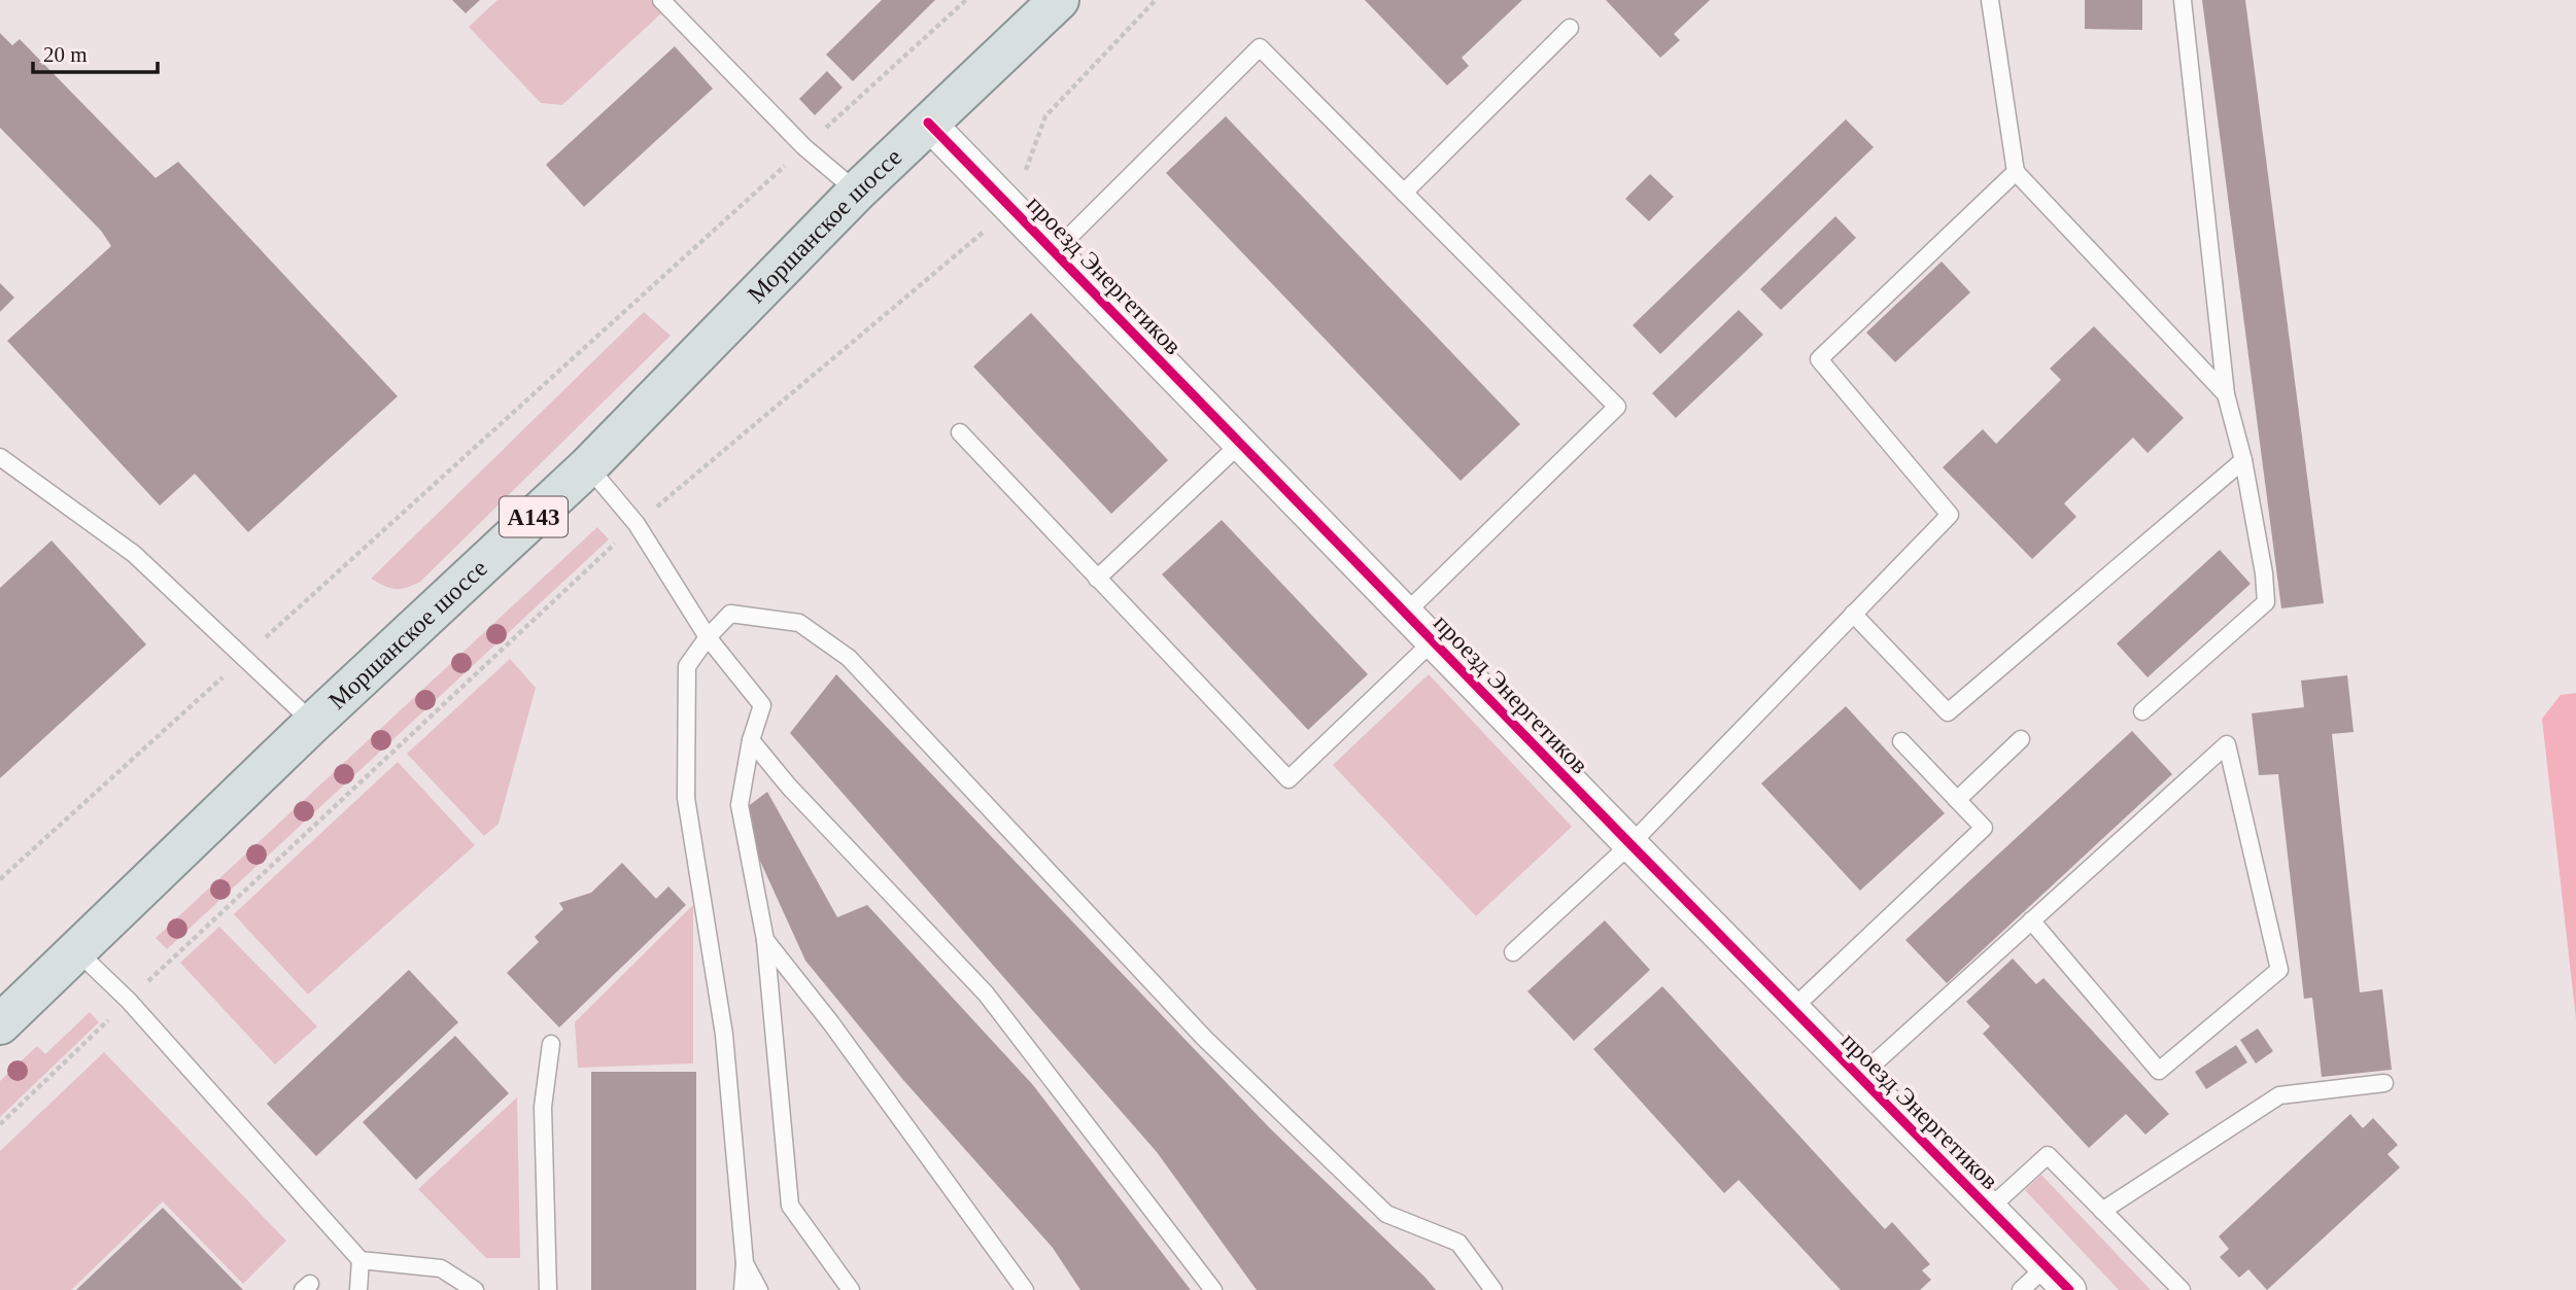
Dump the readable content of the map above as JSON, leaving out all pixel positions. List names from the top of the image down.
{
  "streets": {
    "main road": ["Моршанское шоссе", "А143"],
    "street": ["проезд Энергетиков"]
  },
  "crossings": [
    ["Моршанское шоссе", "проезд Энергетиков"]
  ],
  "scale_bar": "20 m"
}
